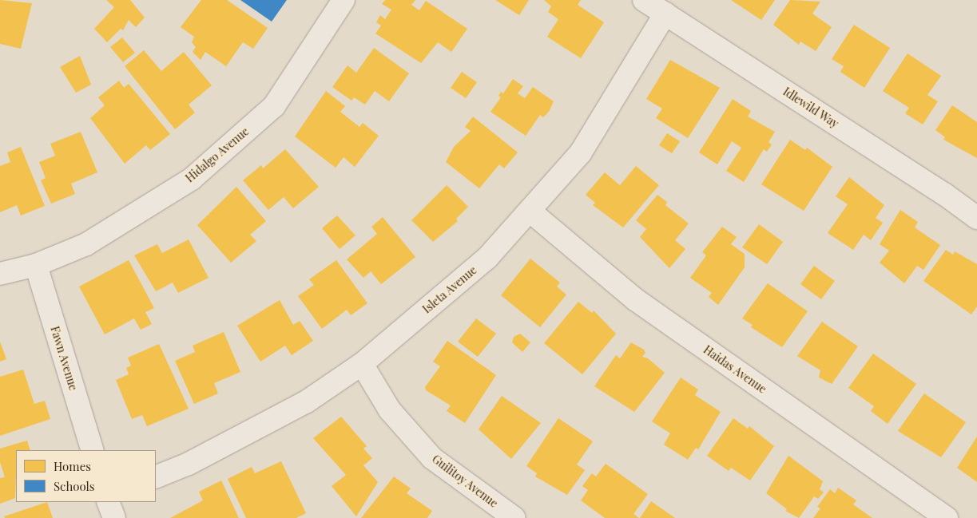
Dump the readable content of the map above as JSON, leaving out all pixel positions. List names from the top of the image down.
{
  "streets": {
    "street": [
      "Idlewild Way",
      "Hidalgo Avenue",
      "Isleta Avenue",
      "Fawn Avenue",
      "Haidas Avenue",
      "Guilitoy Avenue"
    ]
  },
  "crossings": [
    ["Idlewild Way", "Isleta Avenue"],
    ["Hidalgo Avenue", "Fawn Avenue"],
    ["Isleta Avenue", "Haidas Avenue"],
    ["Isleta Avenue", "Guilitoy Avenue"]
  ],
  "legend": ["Homes", "Schools"]
}
